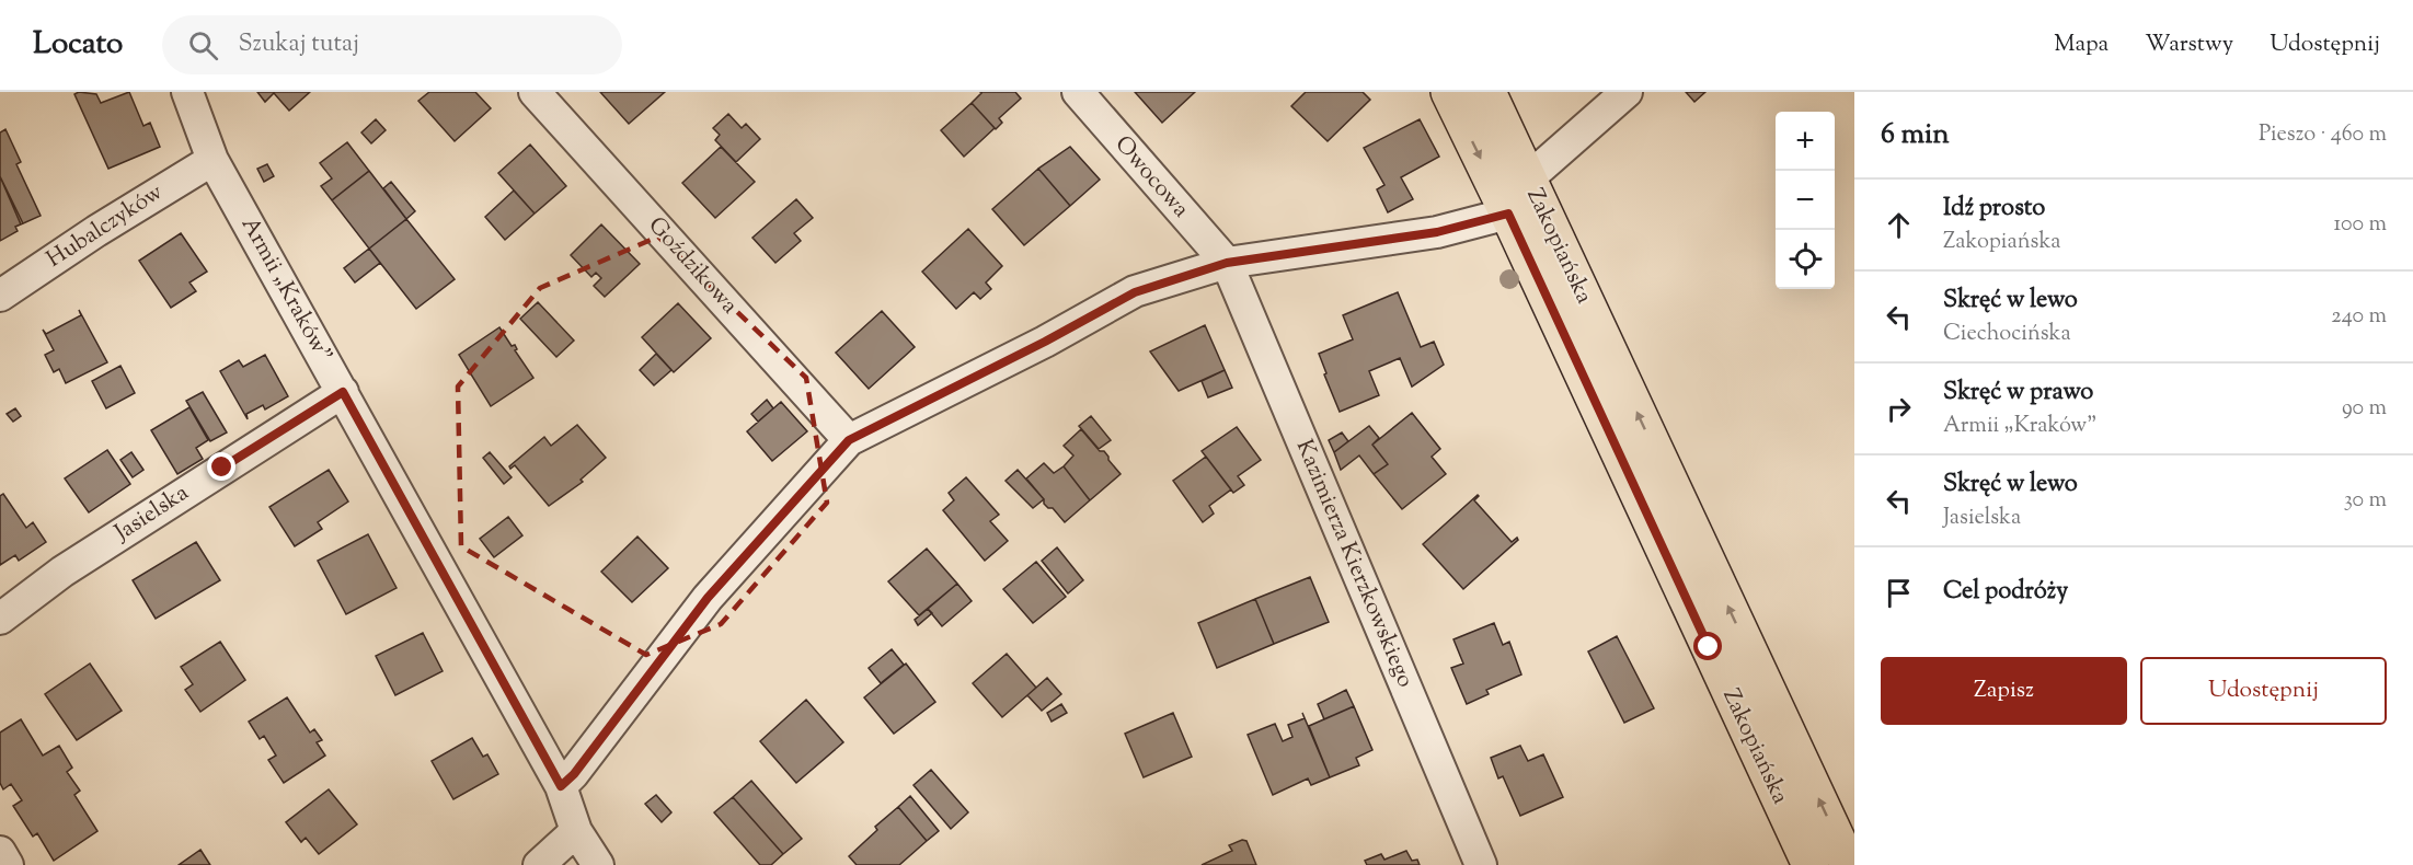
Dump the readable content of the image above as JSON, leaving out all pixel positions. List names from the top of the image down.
{
  "streets": {
    "main road": ["Zakopiańska"],
    "street": [
      "Owocowa",
      "Hubalczyków",
      "Goździkowa",
      "Armii „Kraków”",
      "Jasielska",
      "Kazimierza Kierzkowskiego"
    ]
  },
  "crossings": [
    ["Owocowa", "Kazimierza Kierzkowskiego"],
    ["Hubalczyków", "Armii „Kraków”"],
    ["Armii „Kraków”", "Jasielska"]
  ],
  "page": {
    "header": "Locato",
    "search": "Szukaj tutaj",
    "nav": ["Mapa", "Warstwy", "Udostępnij"],
    "heading": ["6 min", "Pieszo · 460 m"],
    "map_buttons": ["+", "−"],
    "list": [
      ["Idź prosto", "Zakopiańska", "100 m"],
      ["Skręć w lewo", "Ciechocińska", "240 m"],
      ["Skręć w prawo", "Armii „Kraków”", "90 m"],
      ["Skręć w lewo", "Jasielska", "30 m"],
      "Cel podróży"
    ],
    "buttons": ["Zapisz", "Udostępnij"]
  }
}
